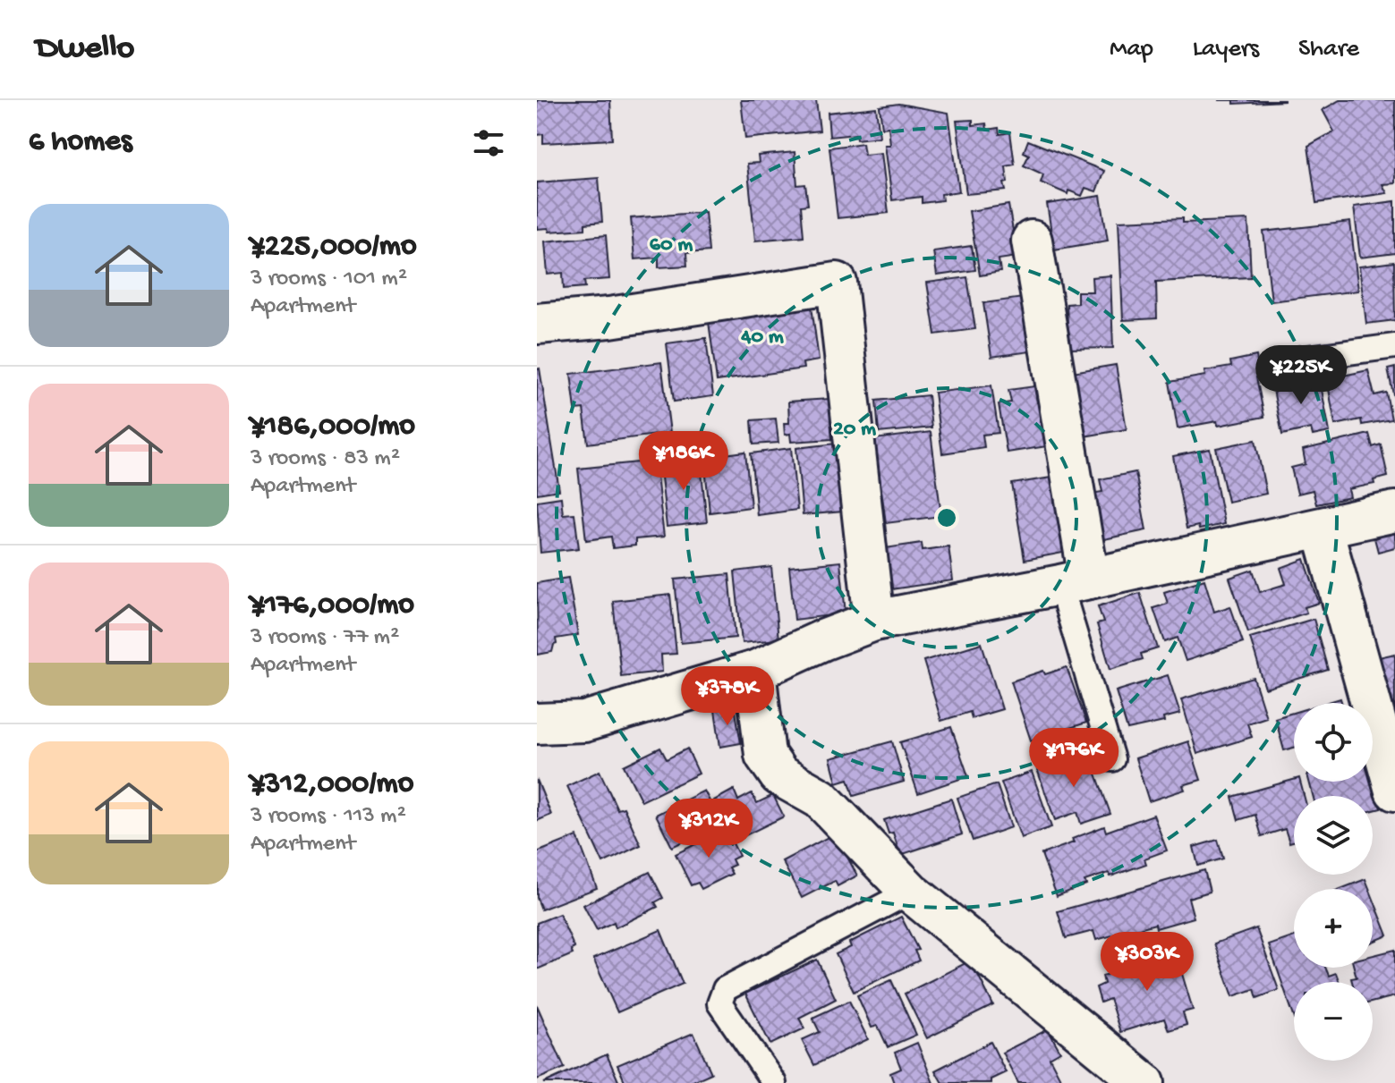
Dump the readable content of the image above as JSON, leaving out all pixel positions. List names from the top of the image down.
{
  "page": {
    "header": "Dwello",
    "nav": ["Map", "Layers", "Share"],
    "heading": "6 homes",
    "list": [
      {
        "name": "¥225,000/mo",
        "note": "3 rooms · 101 m² · Apartment"
      },
      {
        "name": "¥186,000/mo",
        "note": "3 rooms · 83 m² · Apartment"
      },
      {
        "name": "¥176,000/mo",
        "note": "3 rooms · 77 m² · Apartment"
      },
      {
        "name": "¥312,000/mo",
        "note": "3 rooms · 113 m² · Apartment"
      }
    ],
    "price": [
      "¥225K",
      "¥186K",
      "¥378K",
      "¥176K",
      "¥312K",
      "¥303K"
    ],
    "map_buttons": ["+", "−"]
  },
  "rings": ["60 m", "40 m", "20 m"]
}
